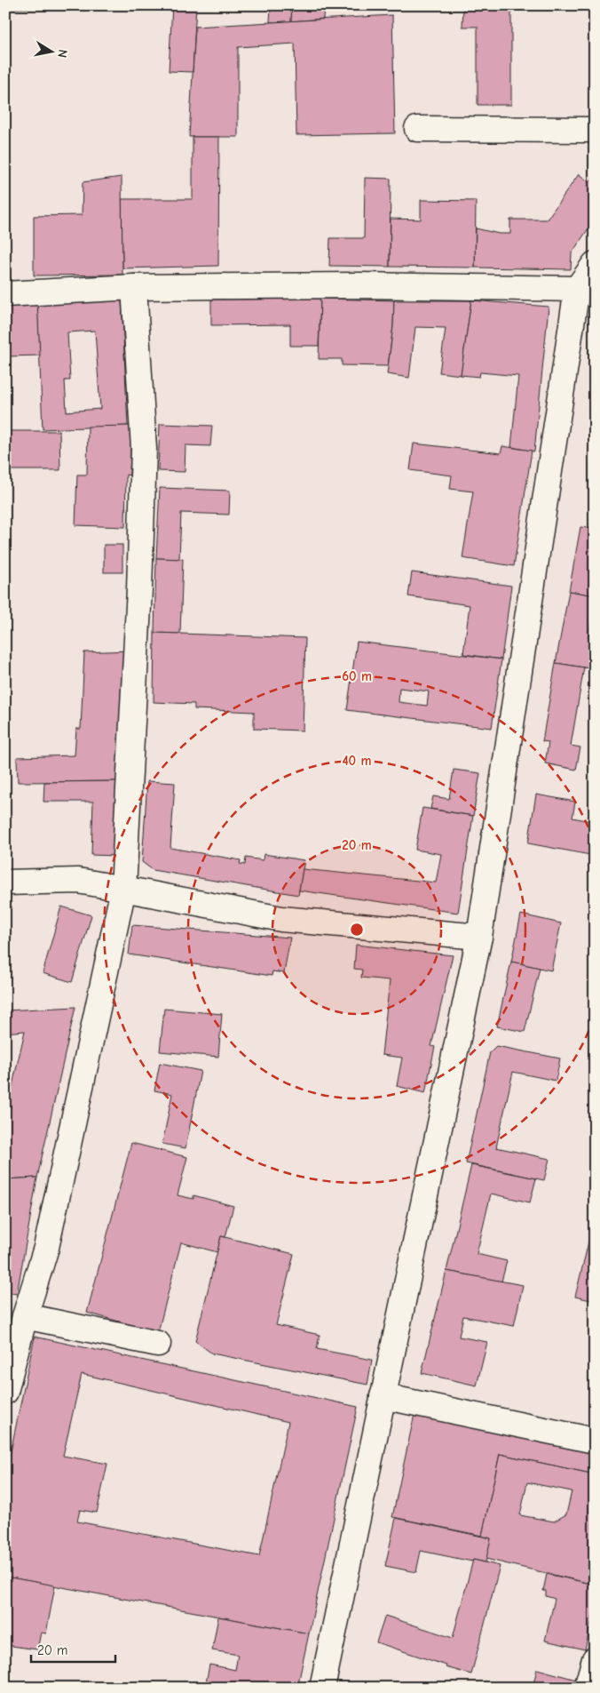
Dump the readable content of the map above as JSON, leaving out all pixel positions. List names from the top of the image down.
{
  "scale_bar": "20 m",
  "north": "right",
  "rings": ["60 m", "40 m", "20 m"]
}
